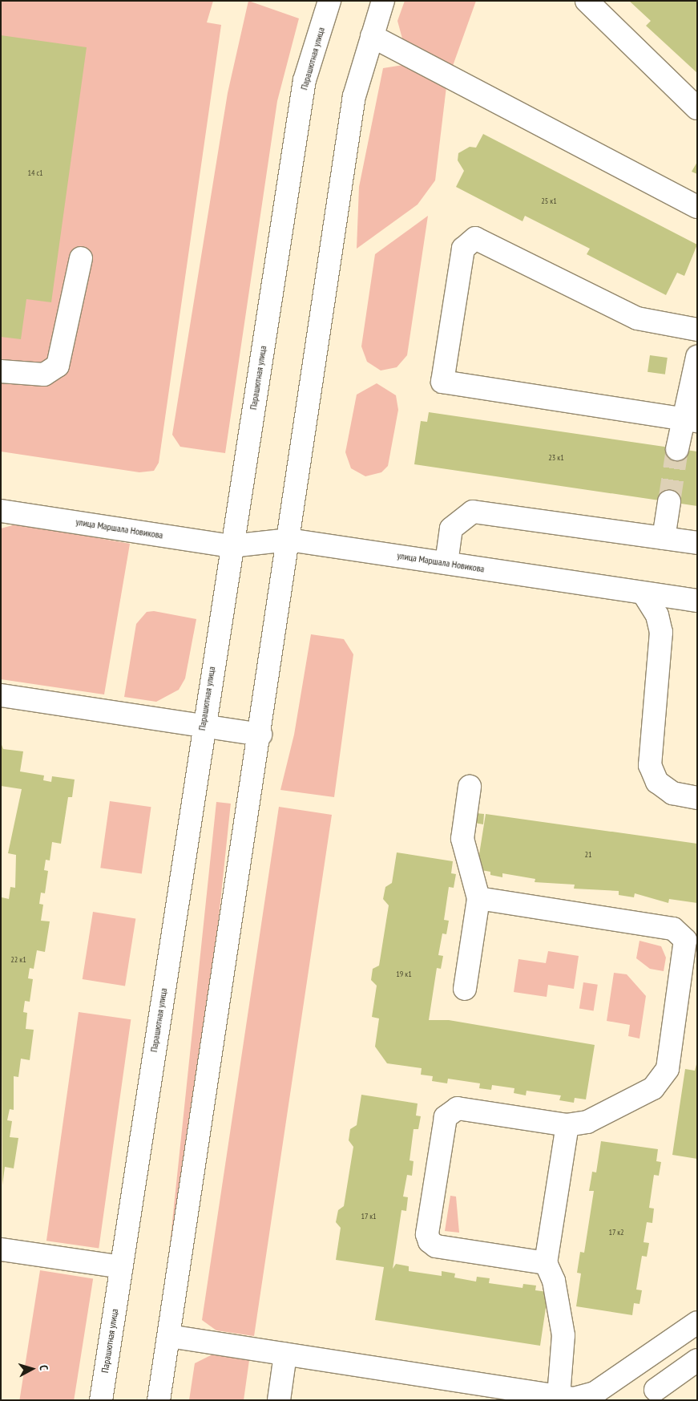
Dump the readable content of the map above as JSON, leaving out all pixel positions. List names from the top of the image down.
{
  "streets": {
    "main road": ["Парашютная улица", "улица Маршала Новикова"]
  },
  "crossings": [
    ["Парашютная улица", "улица Маршала Новикова"]
  ],
  "house_numbers": [
    "14 с1",
    "25 к1",
    "23 к1",
    "21",
    "22 к1",
    "19 к1",
    "17 к1",
    "17 к2"
  ],
  "north": "right"
}
